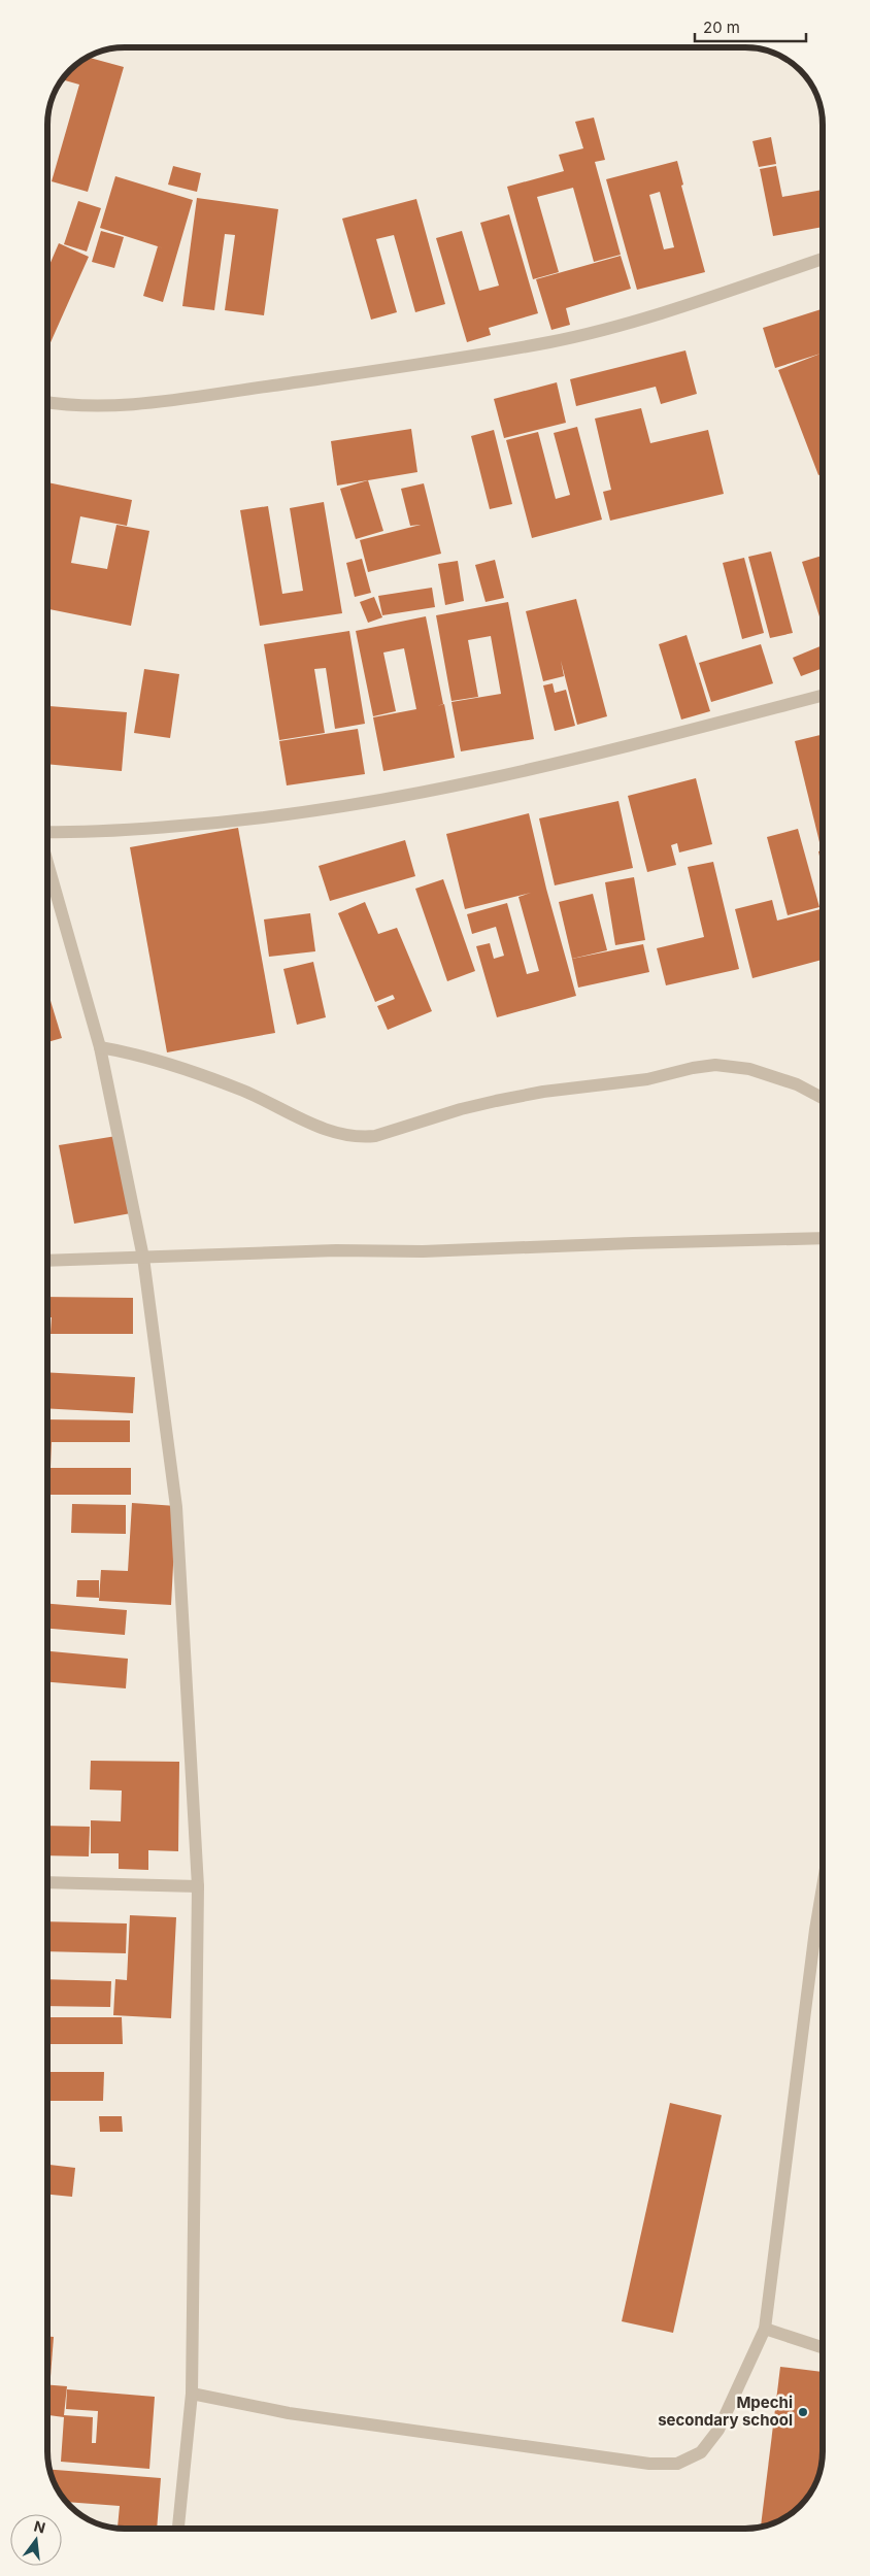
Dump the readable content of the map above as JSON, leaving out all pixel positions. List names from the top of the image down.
{
  "places": ["Mpechi secondary school"],
  "scale_bar": "20 m",
  "north": "top"
}
